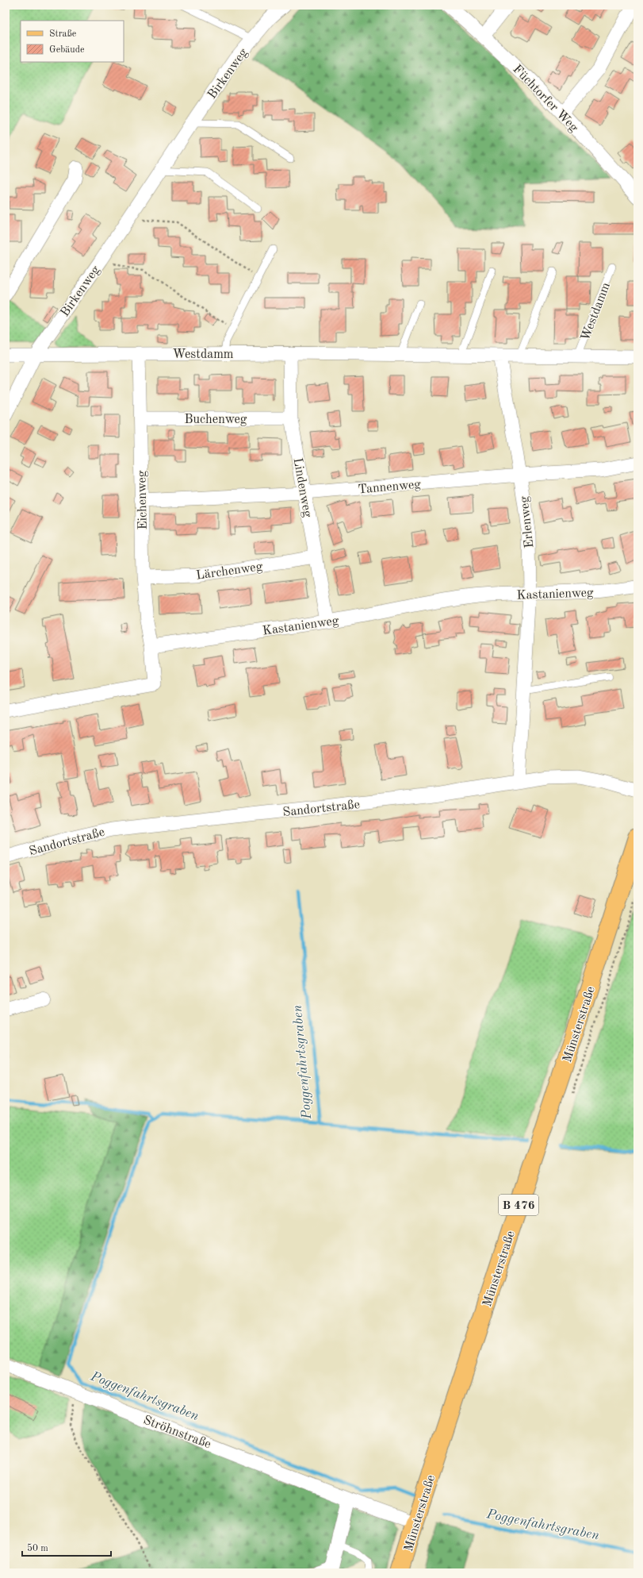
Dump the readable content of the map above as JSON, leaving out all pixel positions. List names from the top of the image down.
{
  "streets": {
    "main road": ["Münsterstraße", "B 476"],
    "street": [
      "Birkenweg",
      "Füchtorfer Weg",
      "Westdamm",
      "Buchenweg",
      "Tannenweg",
      "Lindenweg",
      "Eichenweg",
      "Erlenweg",
      "Lärchenweg",
      "Kastanienweg",
      "Sandortstraße",
      "Ströhnstraße"
    ]
  },
  "crossings": [
    ["Birkenweg", "Westdamm"],
    ["Westdamm", "Lindenweg"],
    ["Westdamm", "Eichenweg"],
    ["Westdamm", "Erlenweg"],
    ["Buchenweg", "Lindenweg"],
    ["Buchenweg", "Eichenweg"],
    ["Tannenweg", "Lindenweg"],
    ["Tannenweg", "Eichenweg"],
    ["Tannenweg", "Erlenweg"],
    ["Lindenweg", "Lärchenweg"],
    ["Lindenweg", "Kastanienweg"],
    ["Eichenweg", "Lärchenweg"],
    ["Eichenweg", "Kastanienweg"],
    ["Erlenweg", "Kastanienweg"],
    ["Erlenweg", "Sandortstraße"],
    ["Münsterstraße", "Ströhnstraße"]
  ],
  "water": ["Poggenfahrtsgraben"],
  "legend": ["Straße", "Gebäude"],
  "scale_bar": "50 m"
}
